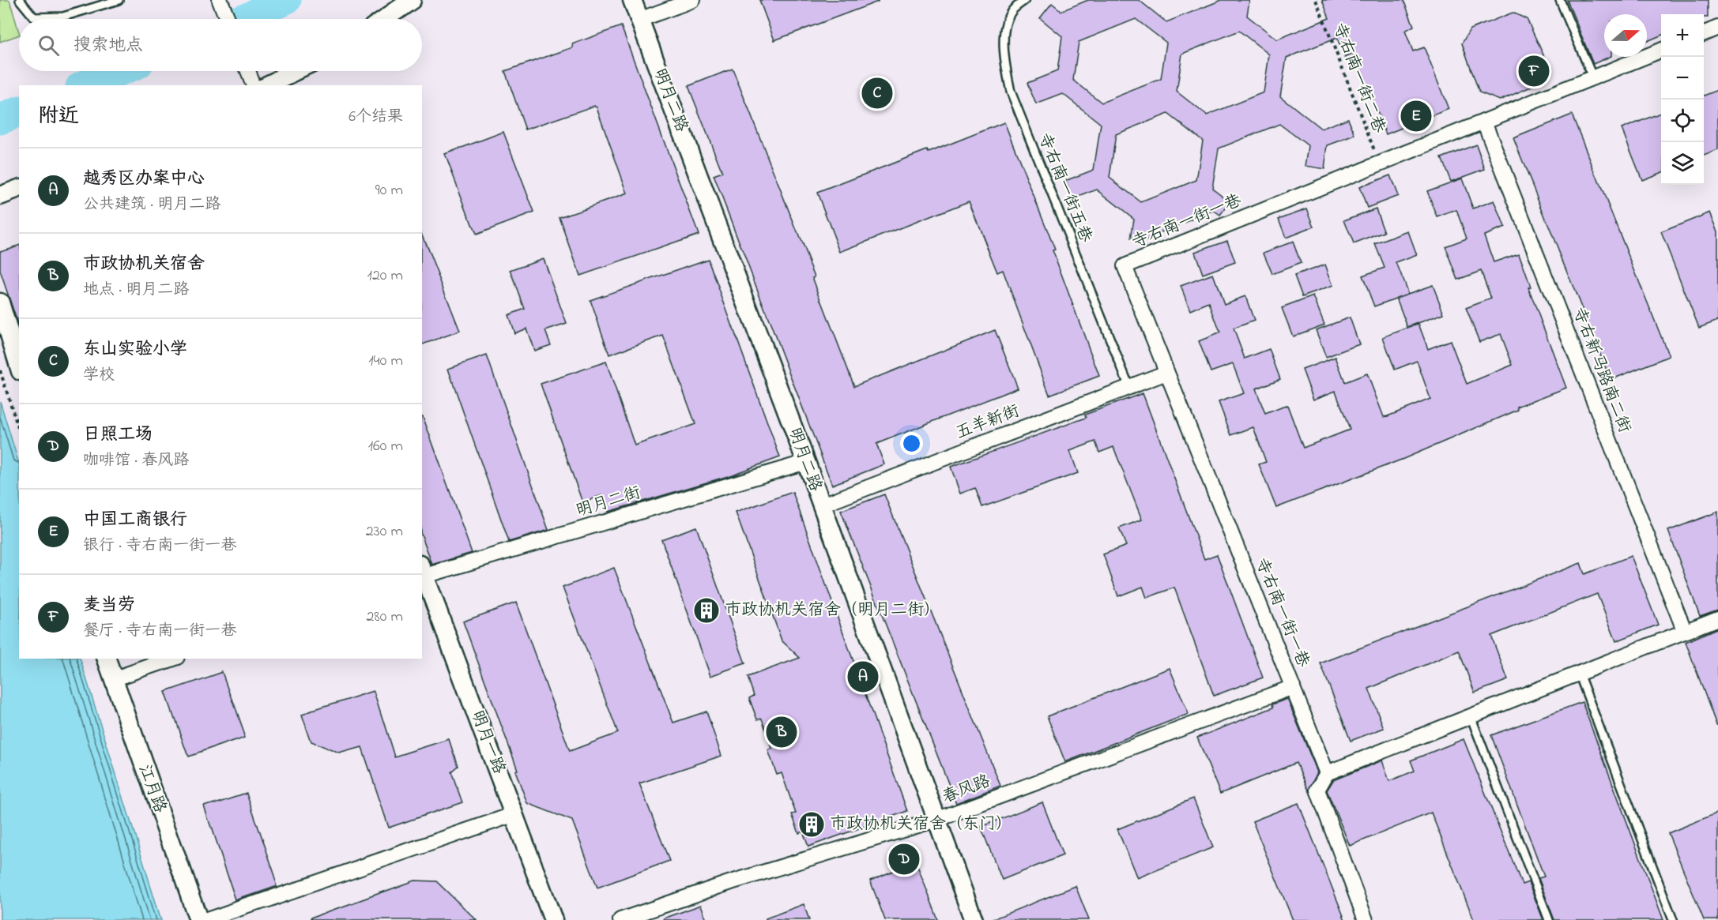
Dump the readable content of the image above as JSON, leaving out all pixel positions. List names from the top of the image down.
{
  "streets": {
    "street": [
      "明月二路",
      "寺右南一街一巷",
      "寺右新马路南二街",
      "五羊新街",
      "明月二街",
      "明月一路",
      "江月路",
      "春风路"
    ],
    "lane": ["寺右南一街五巷"],
    "path": ["寺右南一街二巷"]
  },
  "crossings": [
    ["寺右南一街二巷", "寺右南一街一巷"],
    ["明月二路", "五羊新街"],
    ["明月二路", "明月二街"],
    ["明月二路", "春风路"],
    ["寺右南一街五巷", "五羊新街"],
    ["寺右南一街一巷", "寺右新马路南二街"],
    ["寺右南一街一巷", "五羊新街"],
    ["寺右南一街一巷", "春风路"],
    ["明月二街", "明月一路"]
  ],
  "places": {
    "building": ["市政协机关宿舍（明月二街）", "市政协机关宿舍（东门）"]
  },
  "north": "right",
  "page": {
    "map_buttons": ["+", "−"],
    "search": "搜索地点",
    "pins": [
      "F",
      "C",
      "E",
      "A",
      "B",
      "D"
    ],
    "heading": ["附近", "6个结果"],
    "list": [
      {
        "mark": "A",
        "name": "越秀区办案中心",
        "note": "公共建筑 · 明月二路",
        "value": "90 m"
      },
      {
        "mark": "B",
        "name": "市政协机关宿舍",
        "note": "地点 · 明月二路",
        "value": "120 m"
      },
      {
        "mark": "C",
        "name": "东山实验小学",
        "note": "学校",
        "value": "140 m"
      },
      {
        "mark": "D",
        "name": "日照工场",
        "note": "咖啡馆 · 春风路",
        "value": "160 m"
      },
      {
        "mark": "E",
        "name": "中国工商银行",
        "note": "银行 · 寺右南一街一巷",
        "value": "230 m"
      },
      {
        "mark": "F",
        "name": "麦当劳",
        "note": "餐厅 · 寺右南一街一巷",
        "value": "280 m"
      }
    ]
  }
}
